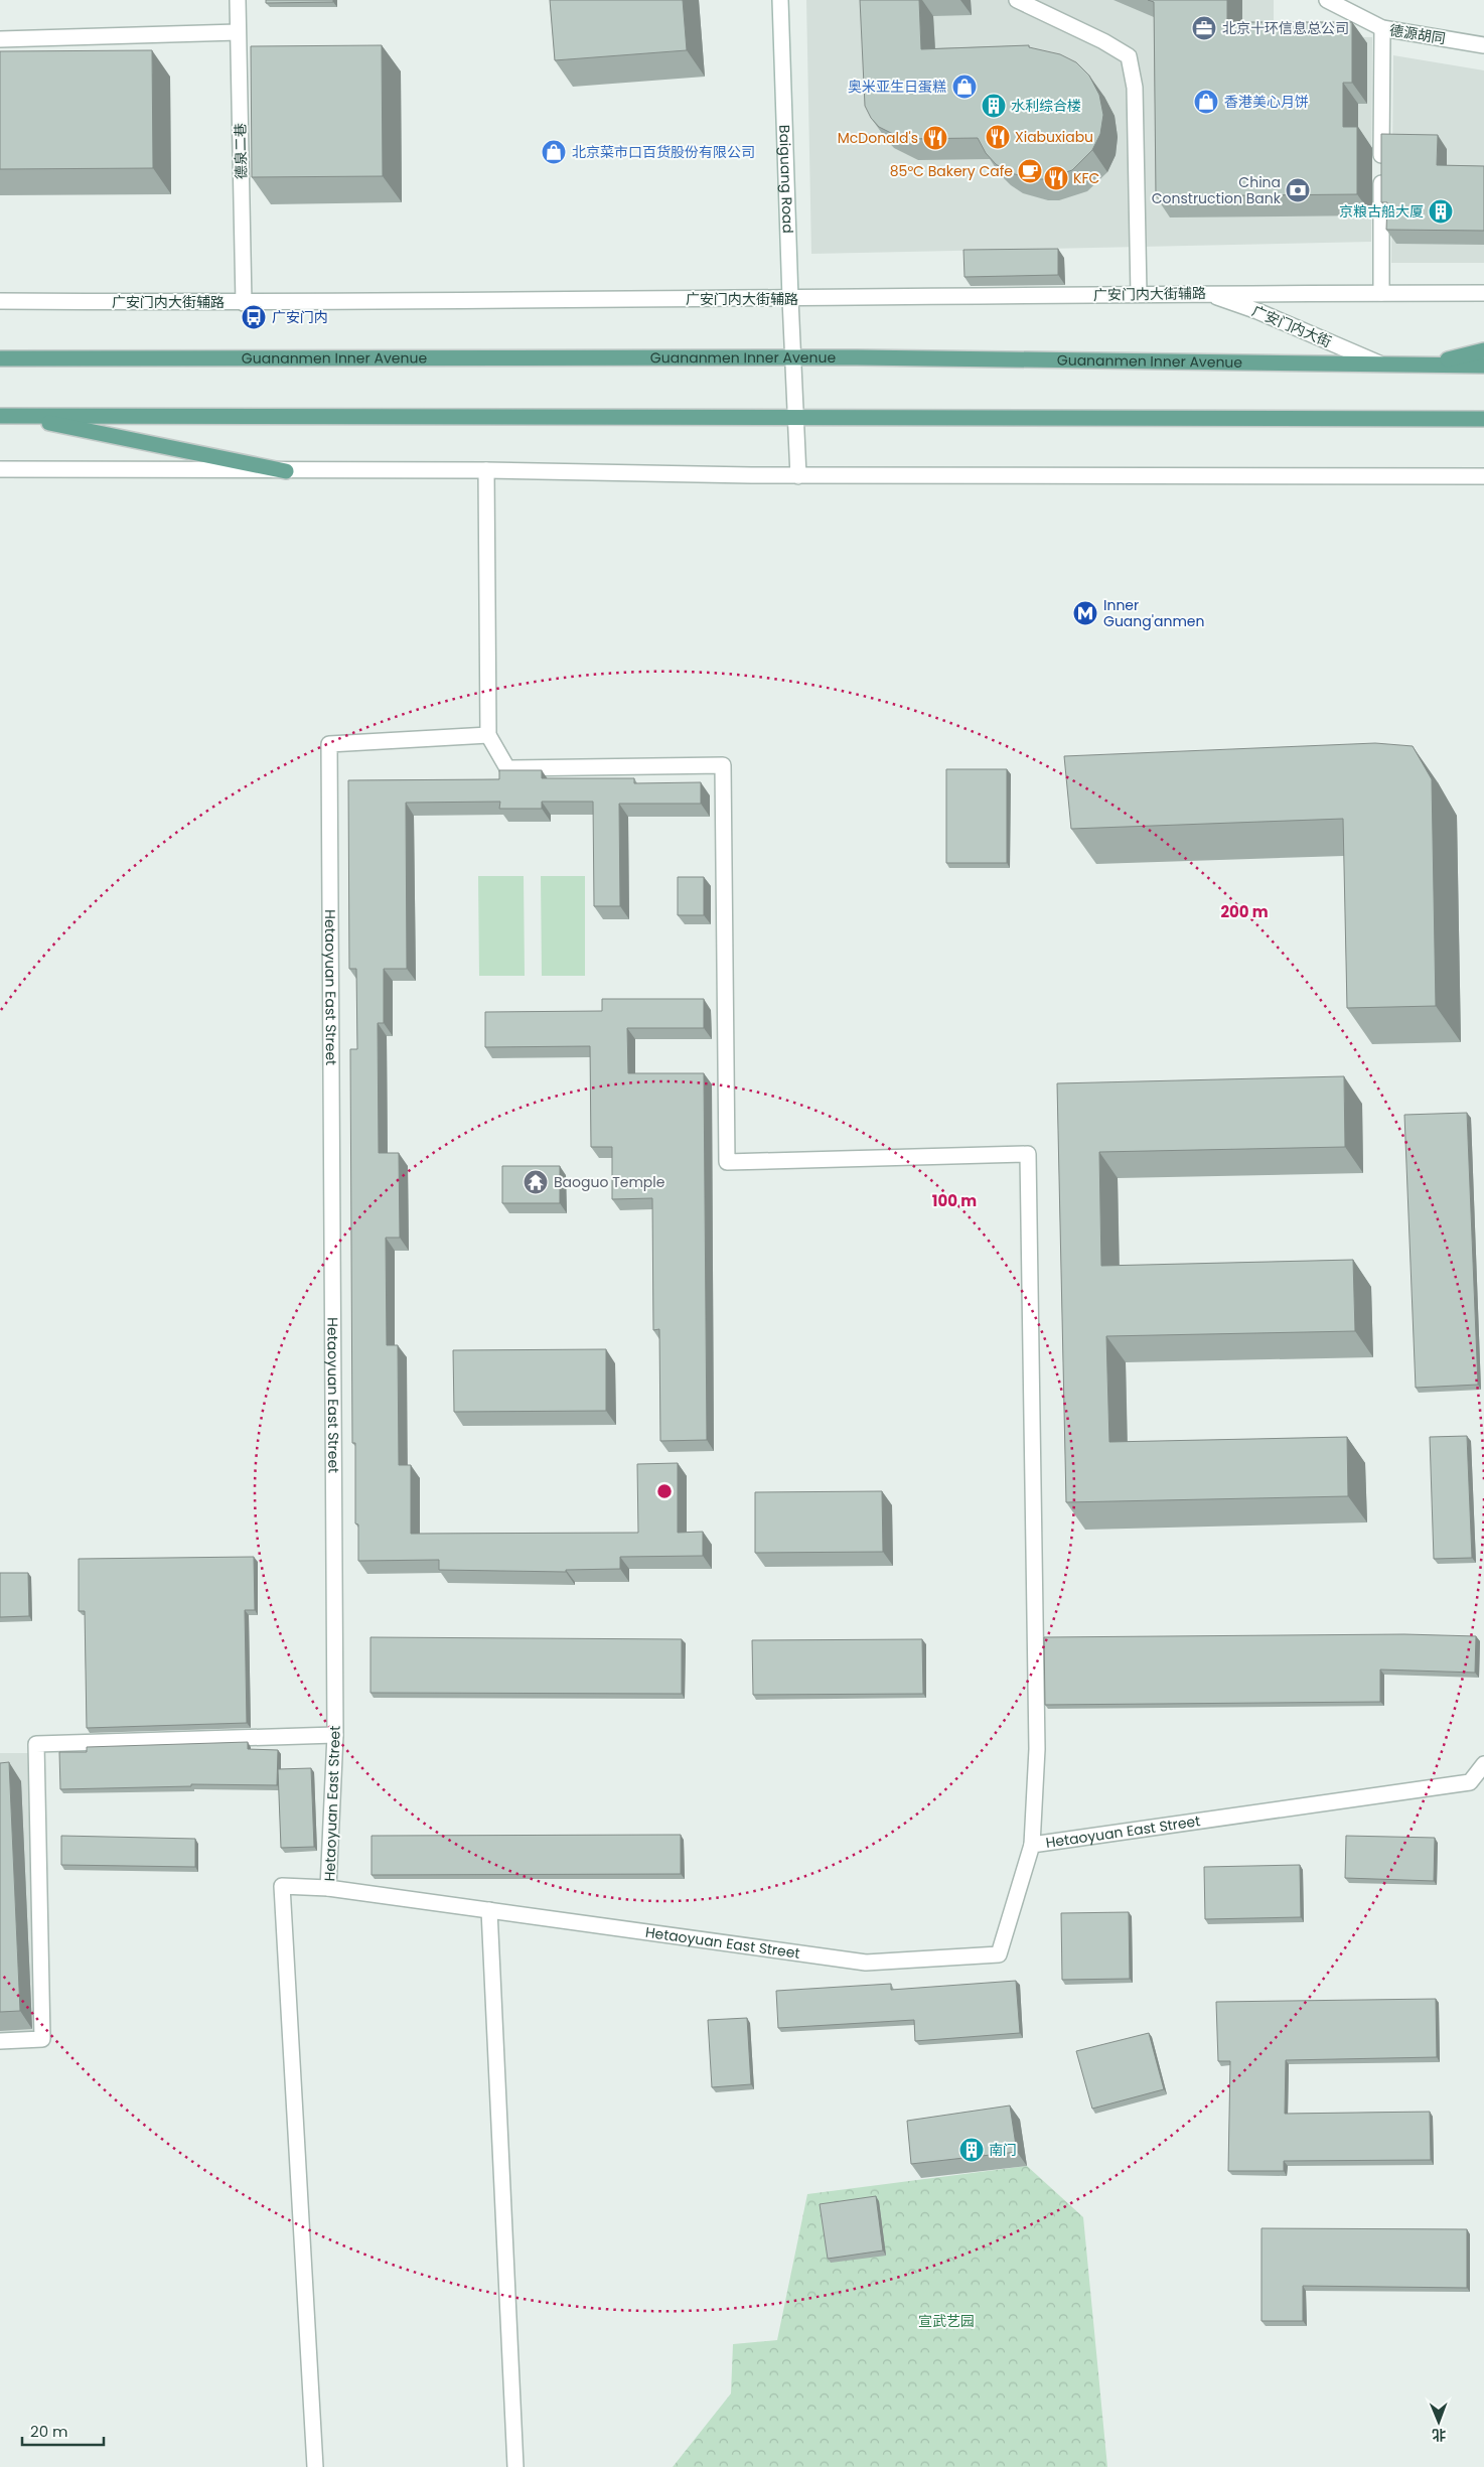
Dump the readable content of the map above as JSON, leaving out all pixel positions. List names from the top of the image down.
{
  "streets": {
    "main road": ["Guananmen Inner Avenue"],
    "street": [
      "德源胡同",
      "德泉二巷",
      "Baiguang Road",
      "广安门内大街辅路",
      "广安门内大街",
      "Hetaoyuan East Street"
    ]
  },
  "crossings": [
    ["德泉二巷", "广安门内大街辅路"],
    ["Baiguang Road", "广安门内大街辅路"],
    ["Baiguang Road", "Guananmen Inner Avenue"],
    ["广安门内大街辅路", "广安门内大街"],
    ["广安门内大街", "Guananmen Inner Avenue"]
  ],
  "parks": ["宣武艺园"],
  "places": {
    "office": ["北京十环信息总公司"],
    "shop": ["奥米亚生日蛋糕", "香港美心月饼", "北京菜市口百货股份有限公司"],
    "building": ["水利综合楼", "京粮古船大厦", "南门"],
    "restaurant": ["Xiabuxiabu", "McDonald's", "KFC"],
    "cafe": ["85°C Bakery Cafe"],
    "bank": ["China Construction Bank"],
    "bus stop": ["广安门内"],
    "metro station": ["Inner Guang'anmen"],
    "temple": ["Baoguo Temple"]
  },
  "scale_bar": "20 m",
  "north": "bottom",
  "rings": ["200 m", "100 m"]
}
